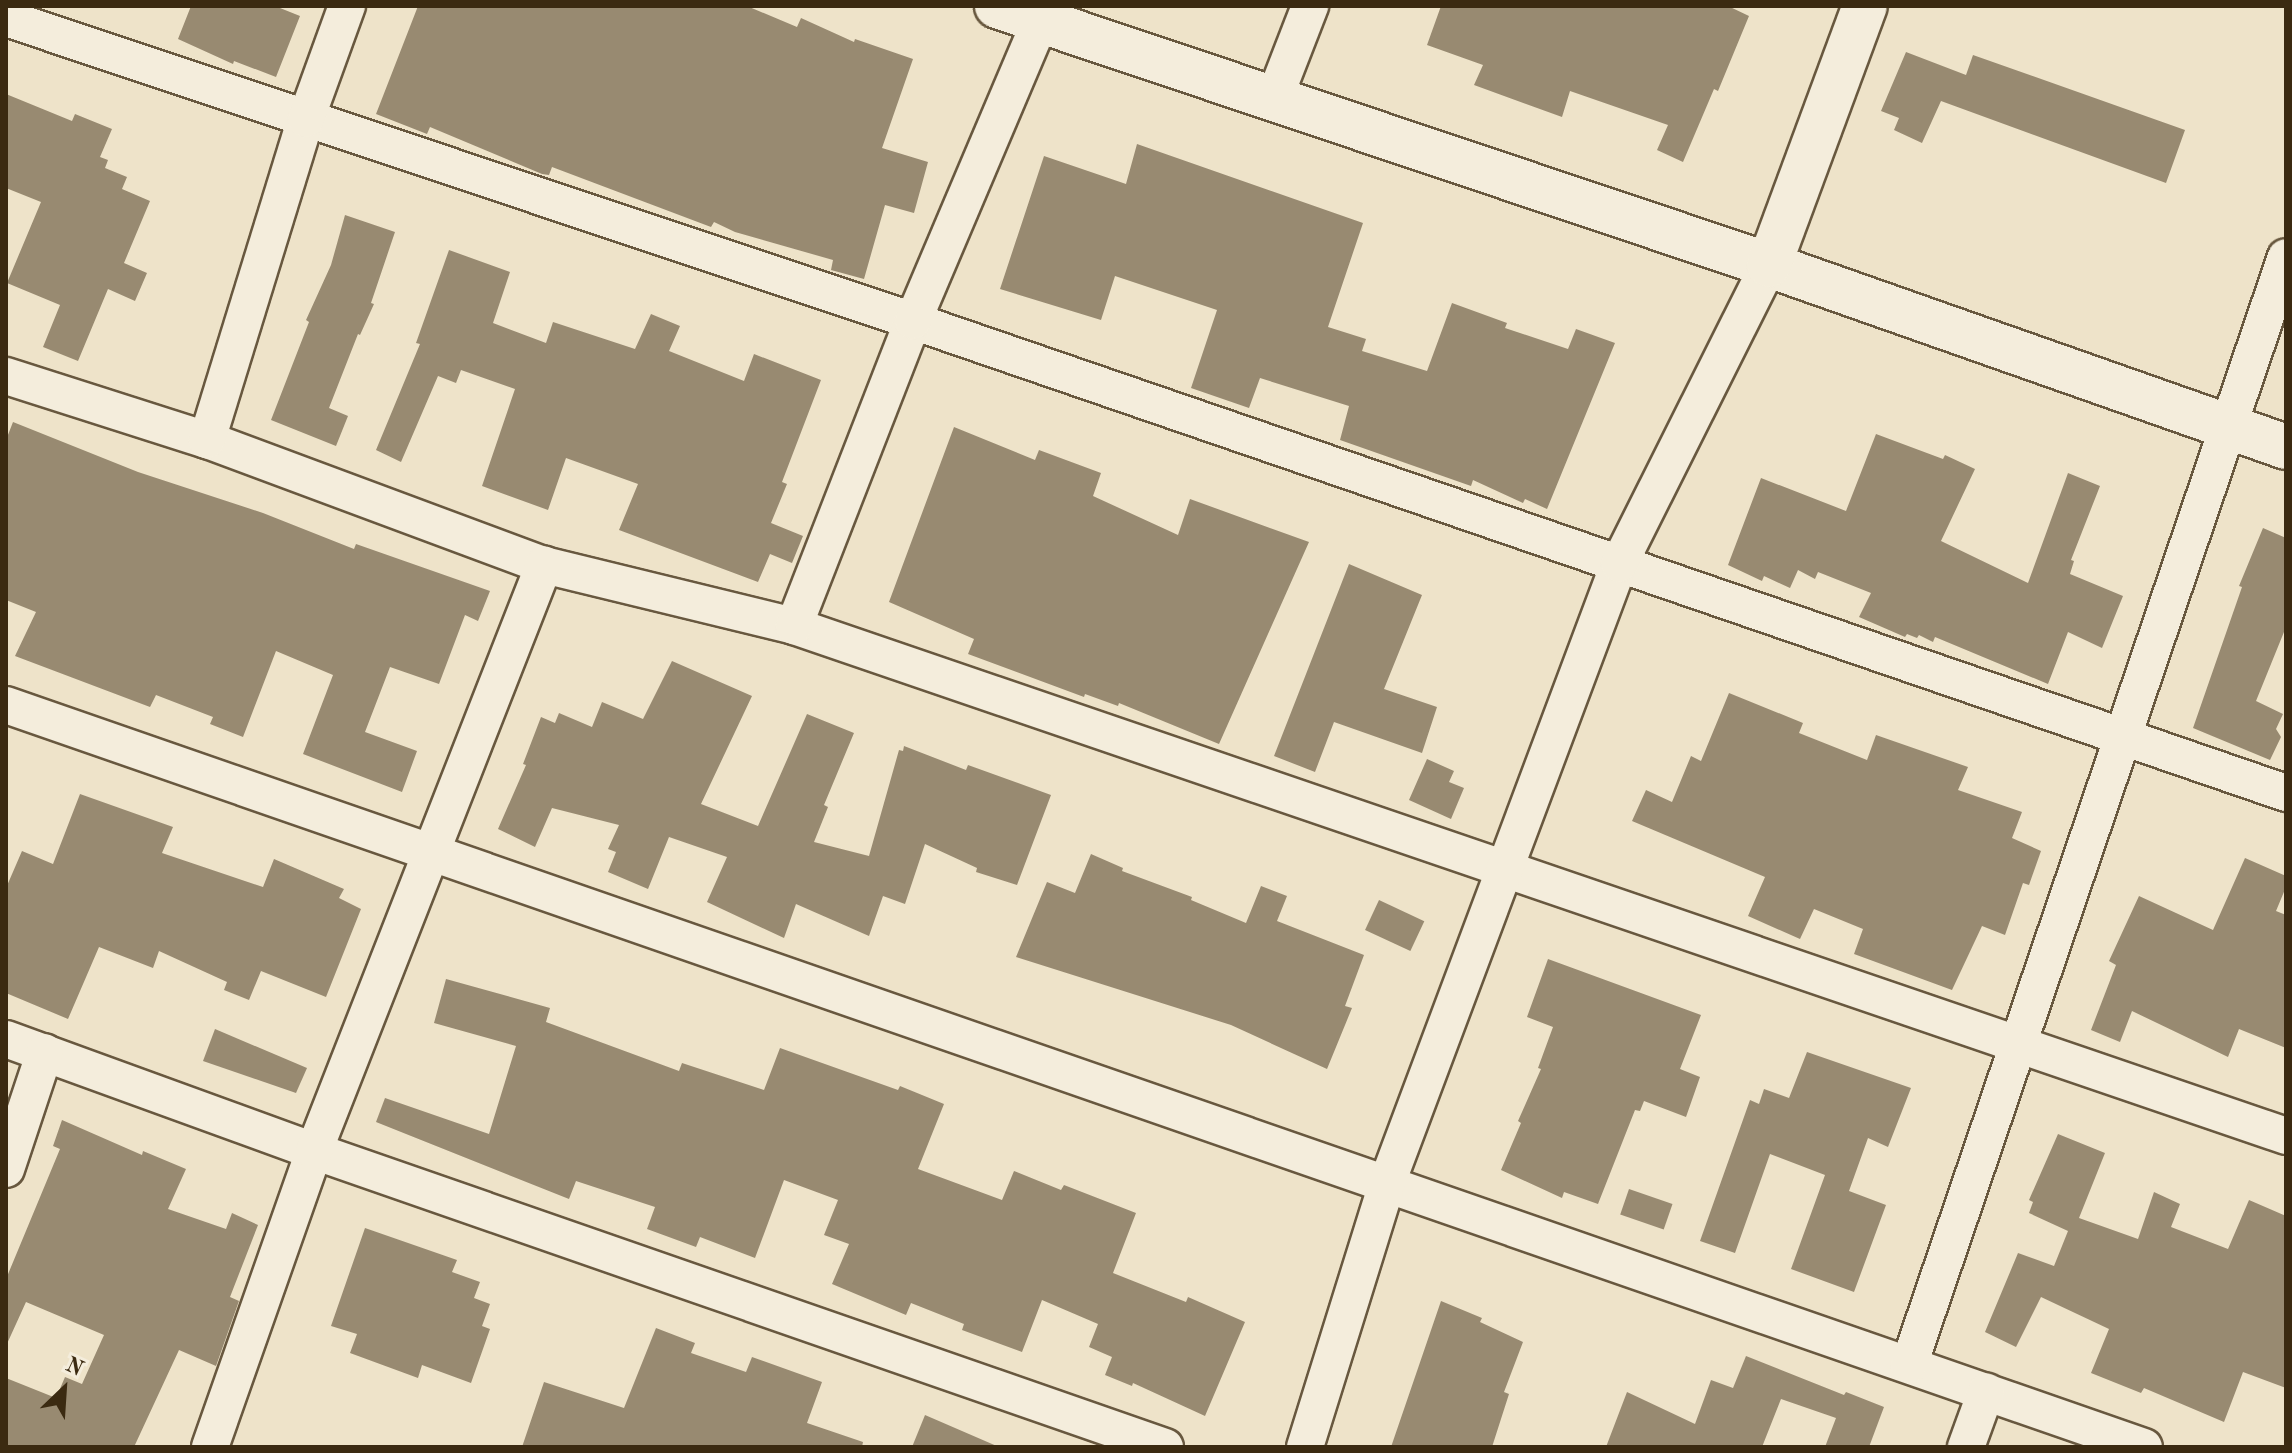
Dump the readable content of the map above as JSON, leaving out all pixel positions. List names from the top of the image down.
{
  "north": "top right"
}
